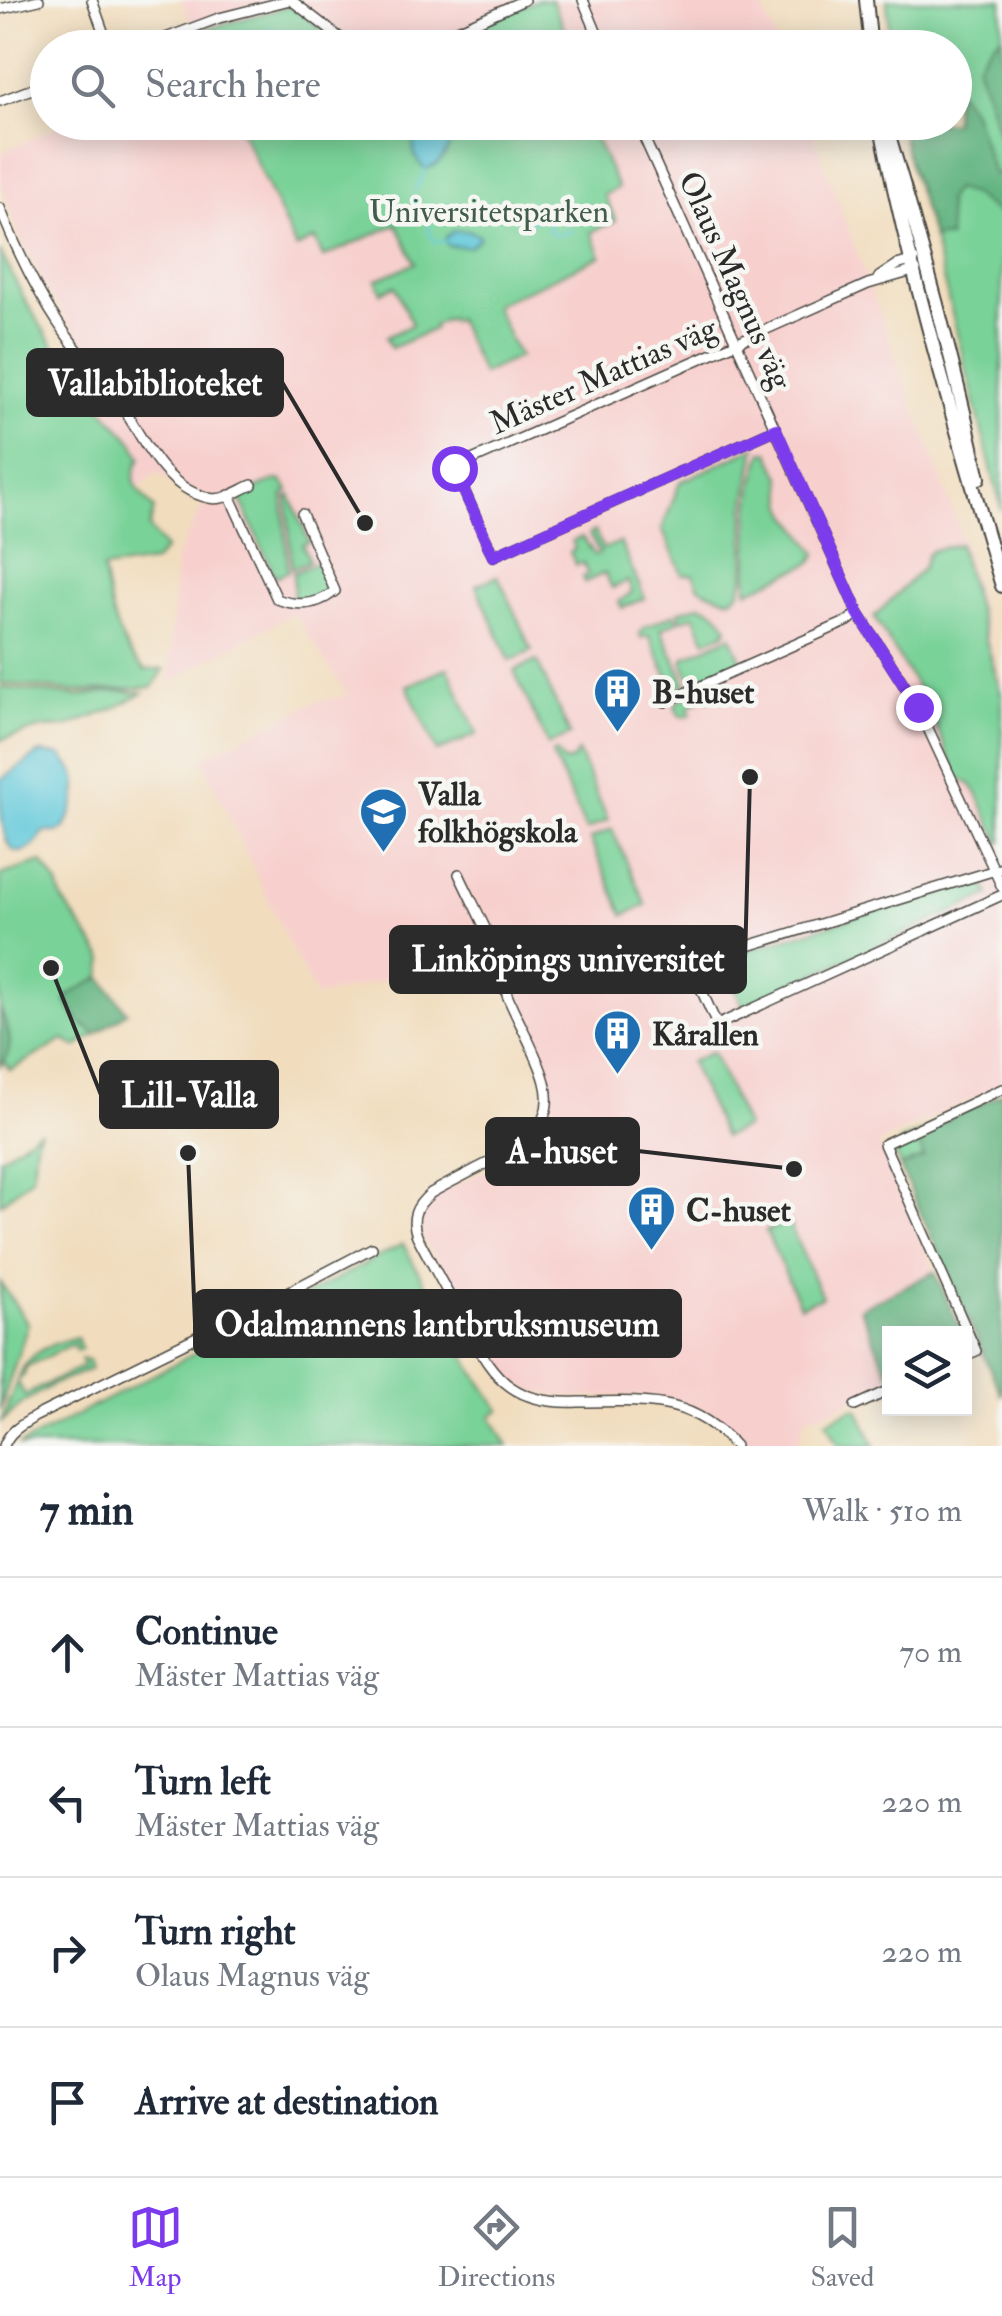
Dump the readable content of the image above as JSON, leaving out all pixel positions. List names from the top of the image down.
{
  "streets": {
    "street": ["Olaus Magnus väg", "Mäster Mattias väg"]
  },
  "crossings": [
    ["Olaus Magnus väg", "Mäster Mattias väg"]
  ],
  "parks": ["Universitetsparken"],
  "places": {
    "other": [
      "Vallabiblioteket",
      "Linköpings universitet",
      "Lill-Valla",
      "Odalmannens lantbruksmuseum",
      "A-huset"
    ],
    "building": ["B-huset", "Kårallen", "C-huset"],
    "school or university": ["Valla folkhögskola"]
  },
  "page": {
    "search": "Search here",
    "heading": ["7 min", "Walk · 510 m"],
    "list": [
      ["Continue", "Mäster Mattias väg", "70 m"],
      ["Turn left", "Mäster Mattias väg", "220 m"],
      ["Turn right", "Olaus Magnus väg", "220 m"],
      "Arrive at destination"
    ],
    "nav": ["Map", "Directions", "Saved"]
  }
}
